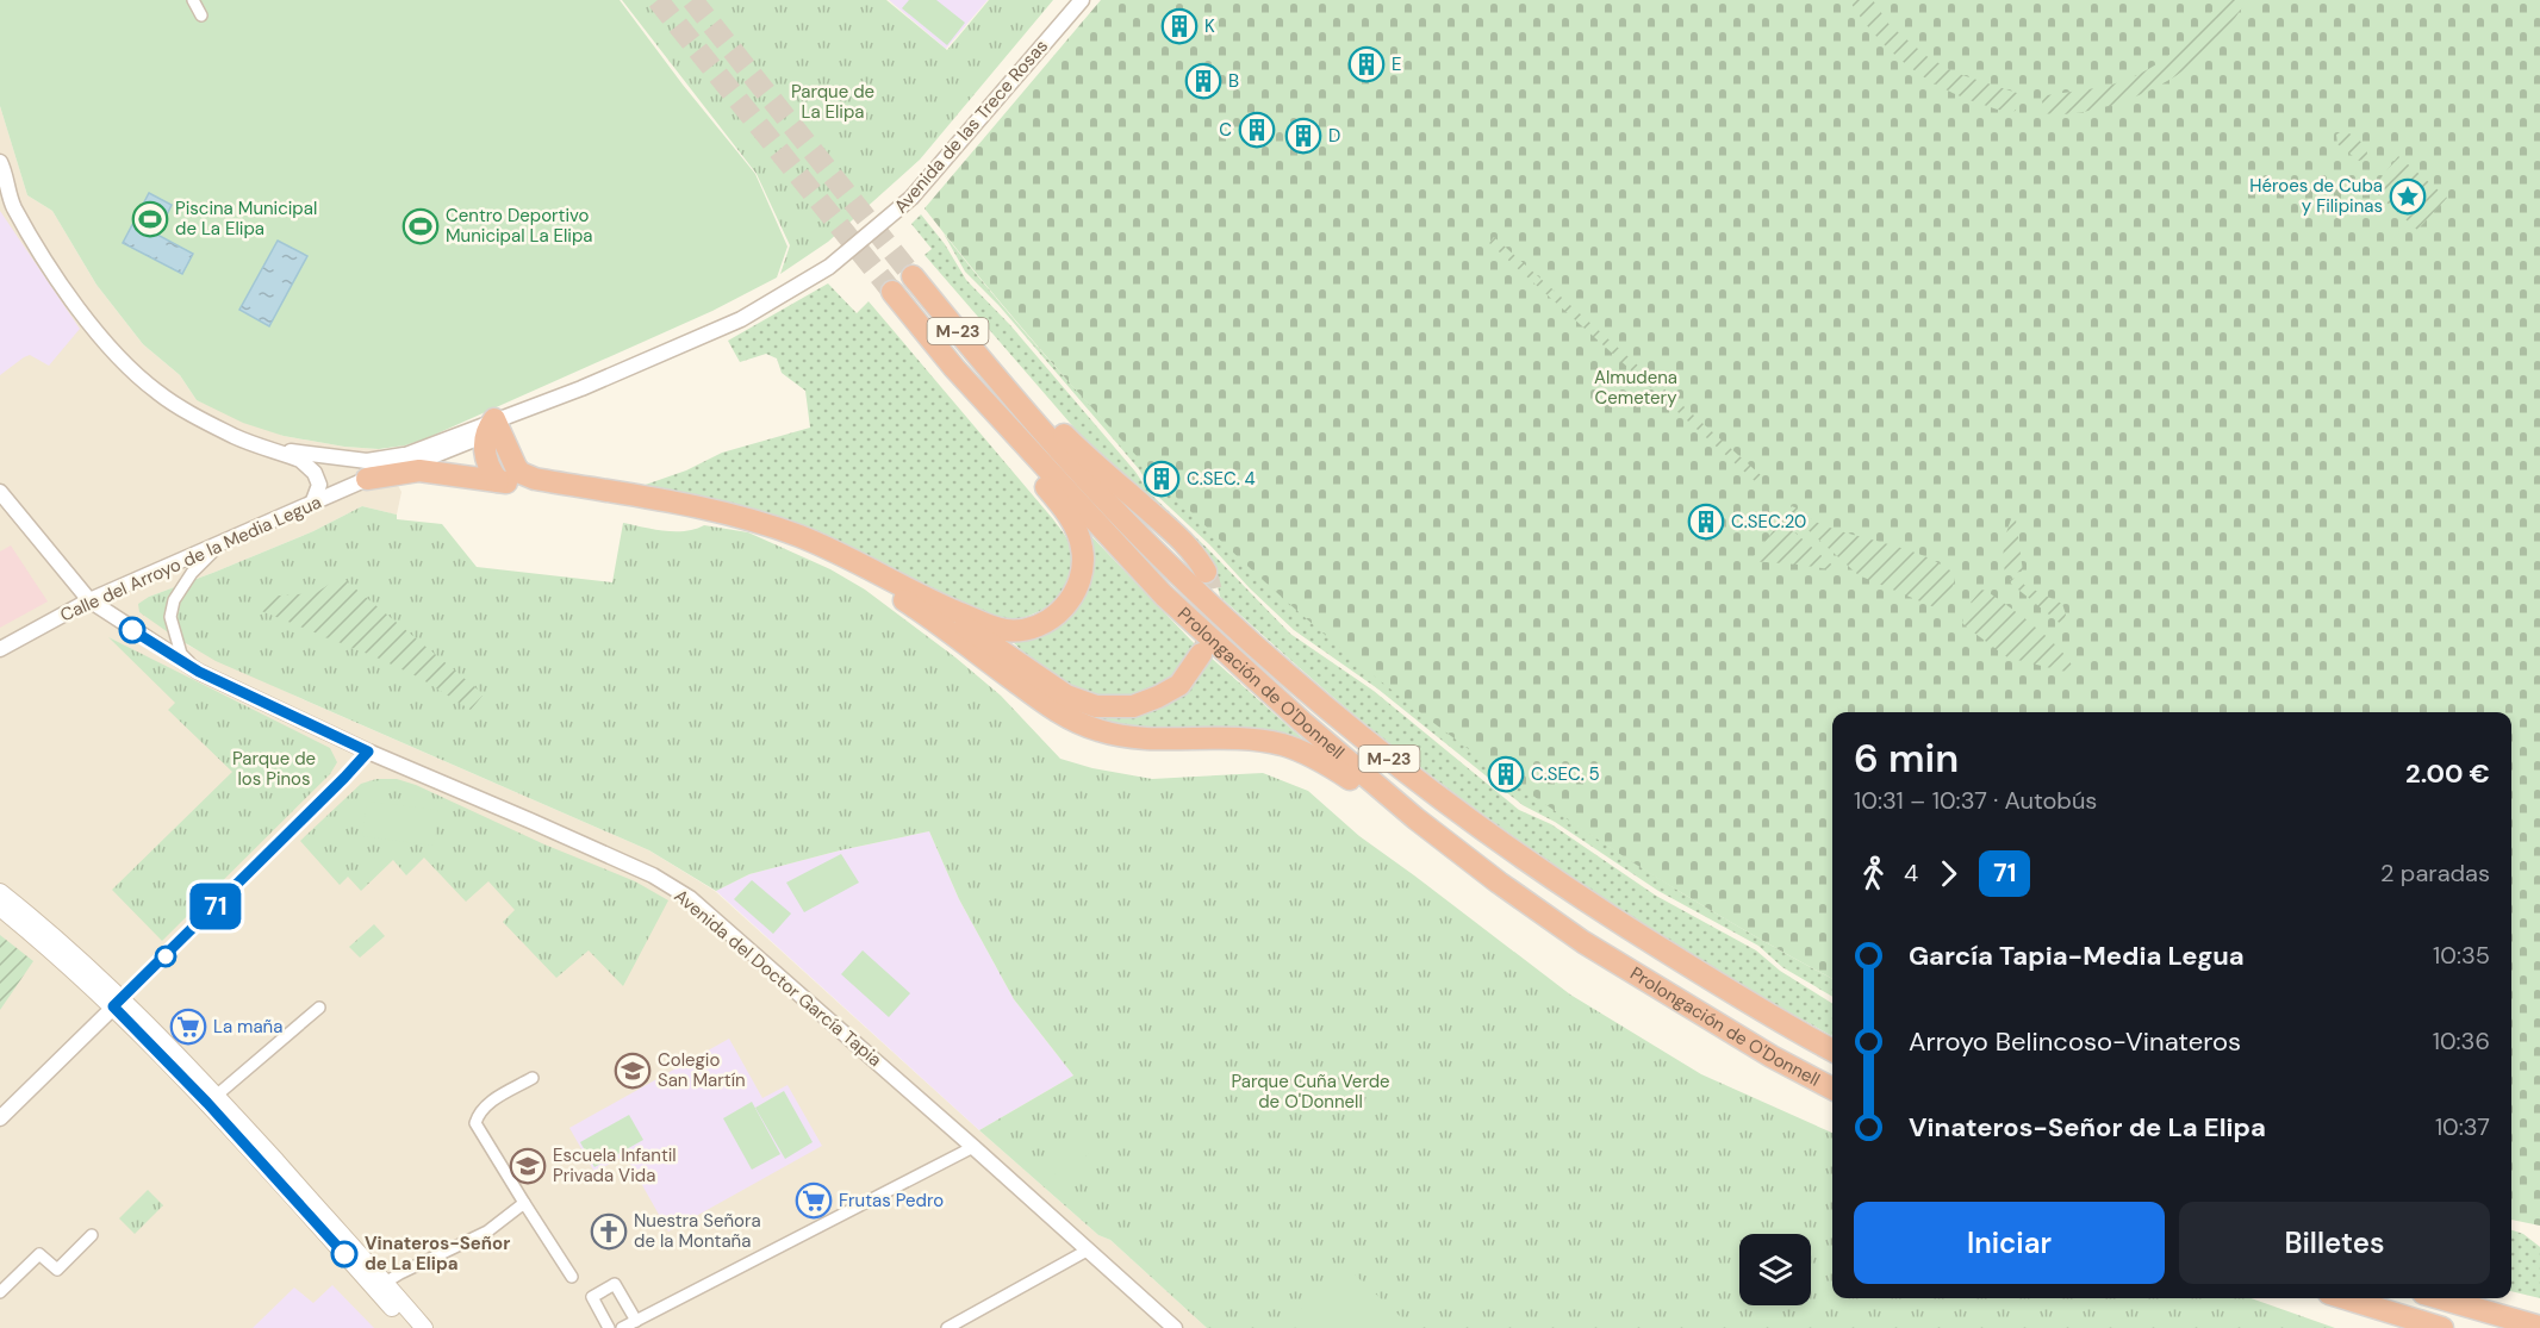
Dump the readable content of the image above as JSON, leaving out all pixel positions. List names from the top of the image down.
{
  "streets": {
    "highway": ["M-23", "Prolongación de O'Donnell"],
    "street": ["Avenida de las Trece Rosas", "Calle del Arroyo de la Media Legua", "Avenida del Doctor García Tapia"]
  },
  "crossings": [
    ["Avenida de las Trece Rosas", "Calle del Arroyo de la Media Legua"],
    ["Calle del Arroyo de la Media Legua", "Avenida del Doctor García Tapia"]
  ],
  "parks": [
    "Parque de La Elipa",
    "Almudena Cemetery",
    "Parque de los Pinos",
    "Parque Cuña Verde de O'Donnell"
  ],
  "places": {
    "building": [
      "K",
      "E",
      "B",
      "C",
      "D",
      "C.SEC. 4",
      "C.SEC.20",
      "C.SEC. 5"
    ],
    "place": ["Héroes de Cuba y Filipinas"],
    "sports": ["Piscina Municipal de La Elipa", "Centro Deportivo Municipal La Elipa"],
    "supermarket": ["La maña", "Frutas Pedro"],
    "school or university": ["Colegio San Martín", "Escuela Infantil Privada Vida"],
    "church": ["Nuestra Señora de la Montaña"],
    "other": ["Vinateros-Señor de La Elipa"]
  },
  "lines": ["bus line 71"],
  "page": {
    "on_map": "71",
    "heading": ["6 min", "10:31 – 10:37 · Autobús", "2.00 €"],
    "legs": ["4", "71", "2 paradas"],
    "list": [
      {
        "name": "García Tapia-Media Legua",
        "value": "10:35"
      },
      {
        "name": "Arroyo Belincoso-Vinateros",
        "value": "10:36"
      },
      {
        "name": "Vinateros-Señor de La Elipa",
        "value": "10:37"
      }
    ],
    "buttons": ["Iniciar", "Billetes"]
  }
}
